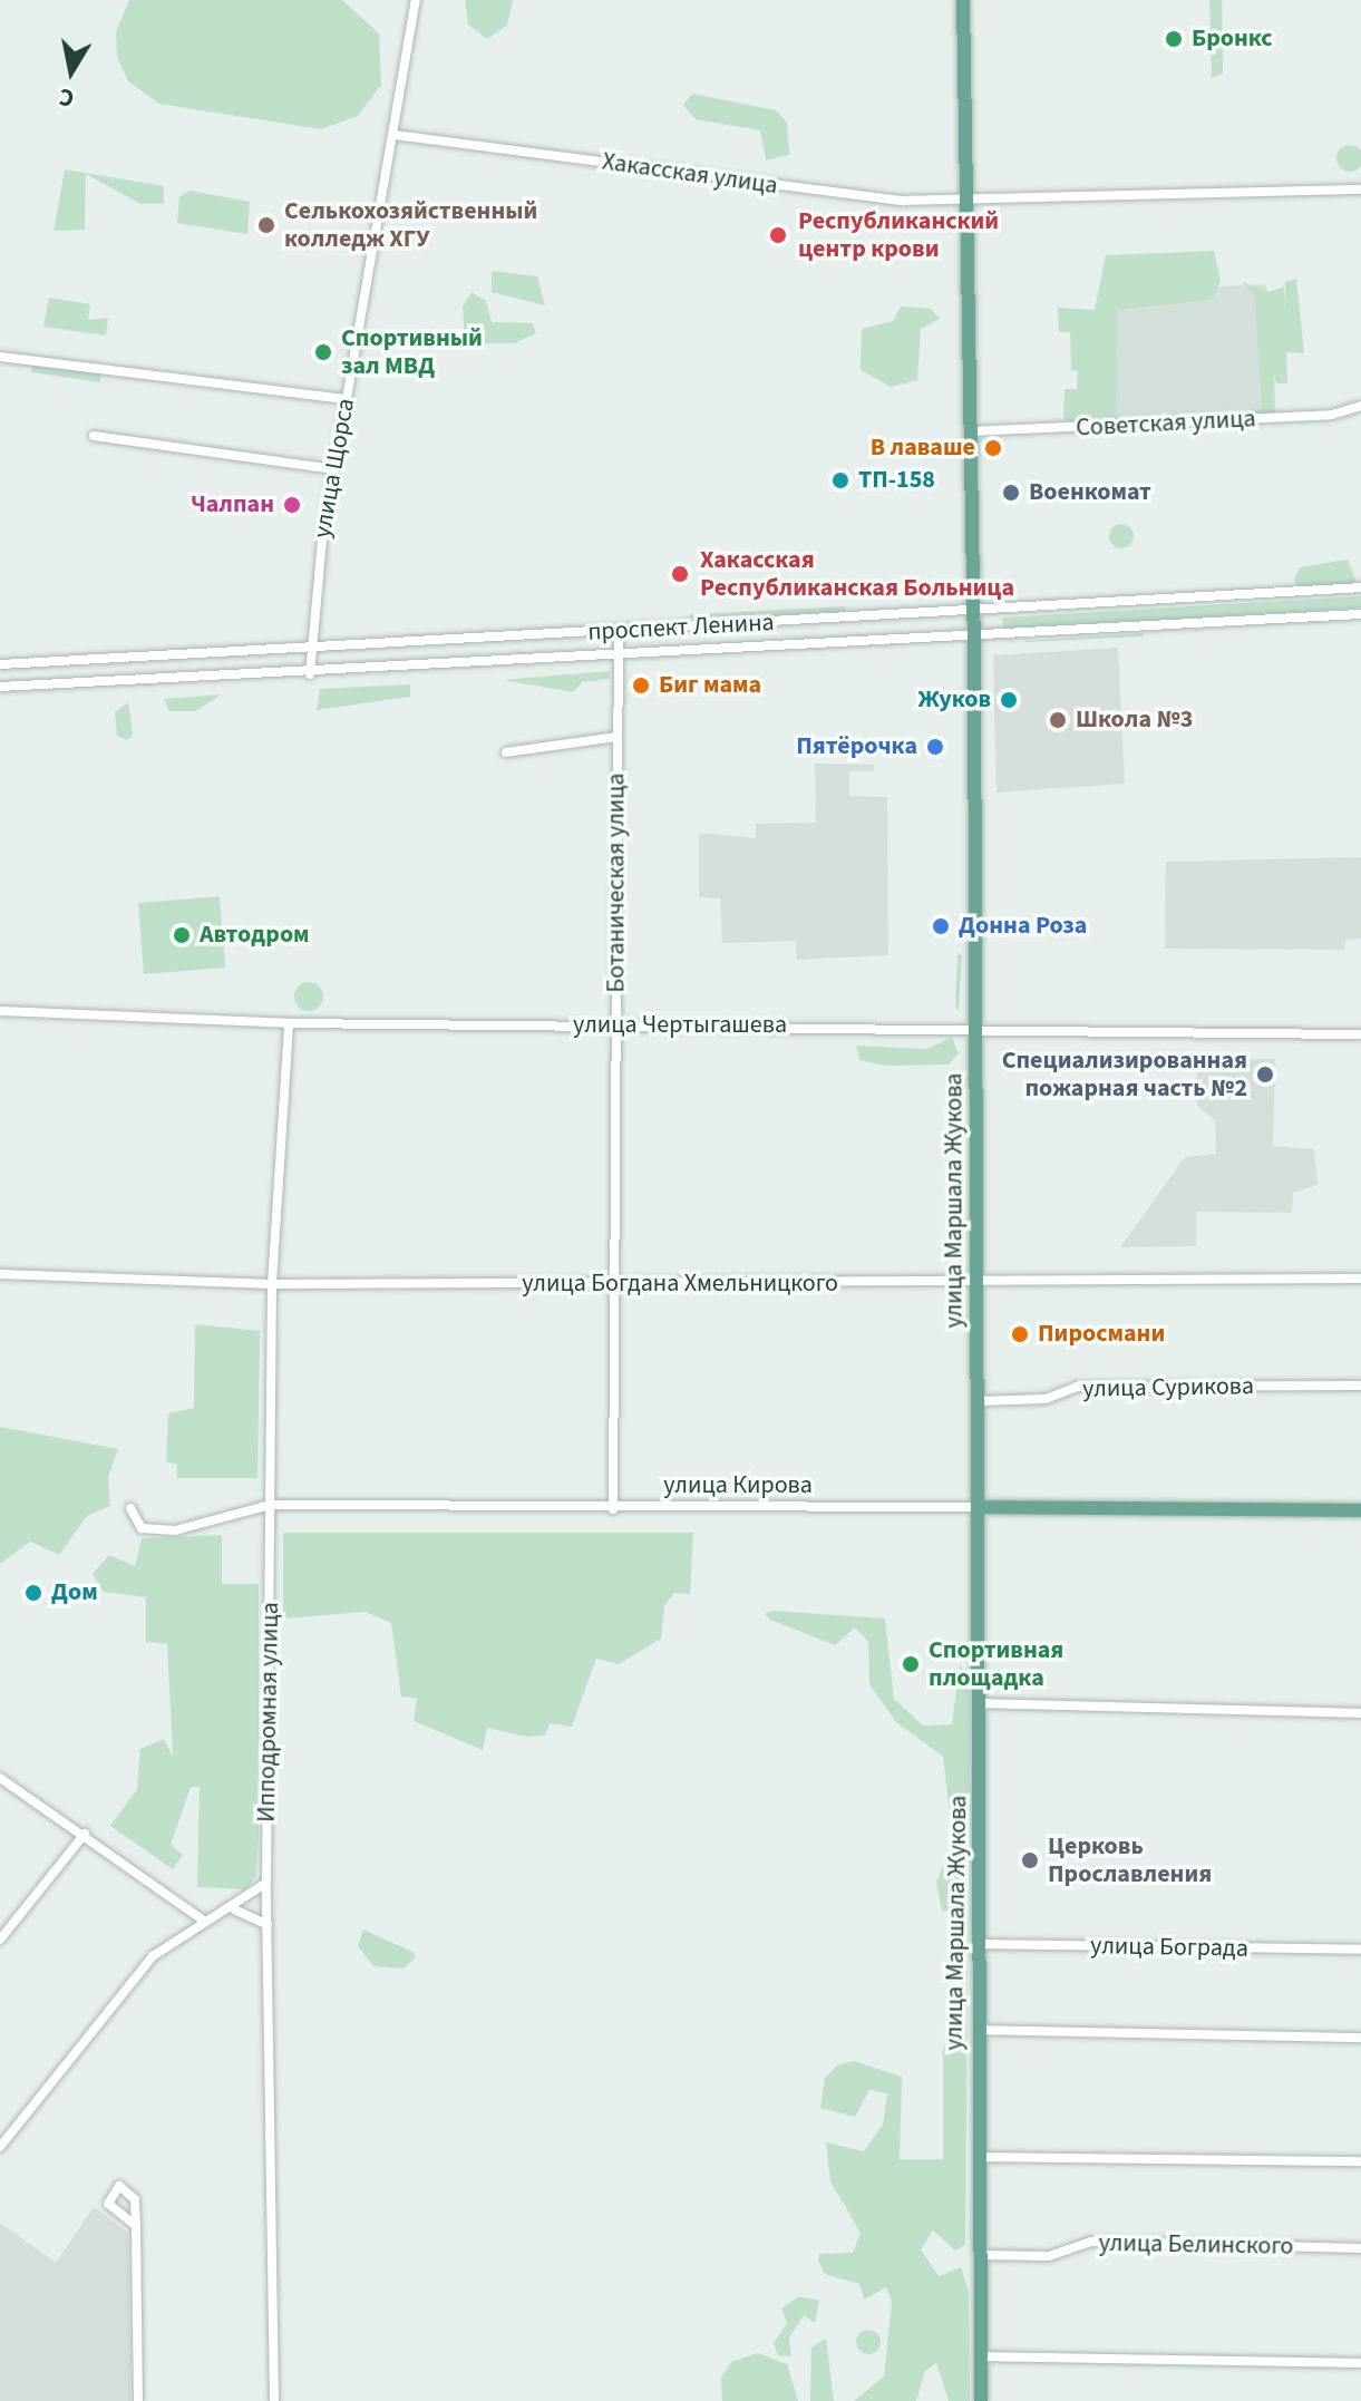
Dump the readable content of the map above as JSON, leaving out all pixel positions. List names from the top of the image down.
{
  "streets": {
    "main road": ["улица Маршала Жукова", "улица Кирова"],
    "street": [
      "Хакасская улица",
      "Советская улица",
      "улица Щорса",
      "проспект Ленина",
      "Ботаническая улица",
      "улица Чертыгашева",
      "улица Богдана Хмельницкого",
      "улица Сурикова",
      "Ипподромная улица",
      "улица Бограда",
      "улица Белинского"
    ]
  },
  "crossings": [
    ["Хакасская улица", "улица Щорса"],
    ["Хакасская улица", "улица Маршала Жукова"],
    ["Советская улица", "улица Маршала Жукова"],
    ["улица Щорса", "проспект Ленина"],
    ["проспект Ленина", "Ботаническая улица"],
    ["проспект Ленина", "улица Маршала Жукова"],
    ["Ботаническая улица", "улица Чертыгашева"],
    ["Ботаническая улица", "улица Богдана Хмельницкого"],
    ["Ботаническая улица", "улица Кирова"],
    ["улица Чертыгашева", "улица Маршала Жукова"],
    ["улица Чертыгашева", "Ипподромная улица"],
    ["улица Маршала Жукова", "улица Богдана Хмельницкого"],
    ["улица Маршала Жукова", "улица Сурикова"],
    ["улица Маршала Жукова", "улица Кирова"],
    ["улица Маршала Жукова", "улица Бограда"],
    ["улица Маршала Жукова", "улица Белинского"],
    ["улица Богдана Хмельницкого", "Ипподромная улица"],
    ["улица Кирова", "Ипподромная улица"]
  ],
  "places": [
    "Бронкс",
    "Селькохозяйственный колледж ХГУ",
    "Республиканский центр крови",
    "Спортивный зал МВД",
    "В лаваше",
    "ТП-158",
    "Военкомат",
    "Чалпан",
    "Хакасская Республиканская Больница",
    "Биг мама",
    "Жуков",
    "Школа №3",
    "Пятёрочка",
    "Донна Роза",
    "Автодром",
    "Специализированная пожарная часть №2",
    "Пиросмани",
    "Дом",
    "Спортивная площадка",
    "Церковь Прославления"
  ],
  "north": "bottom"
}
